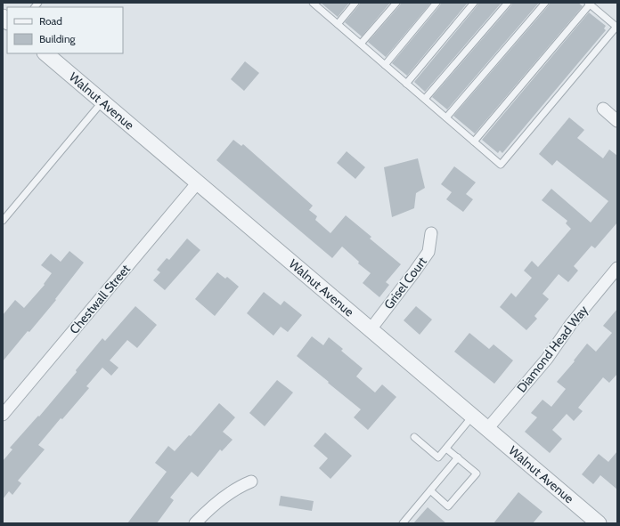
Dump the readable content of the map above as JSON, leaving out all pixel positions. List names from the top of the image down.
{
  "streets": {
    "street": [
      "Walnut Avenue",
      "Grisel Court",
      "Chestwall Street",
      "Diamond Head Way"
    ]
  },
  "crossings": [
    ["Walnut Avenue", "Grisel Court"],
    ["Walnut Avenue", "Chestwall Street"],
    ["Walnut Avenue", "Diamond Head Way"]
  ],
  "legend": ["Road", "Building"]
}
